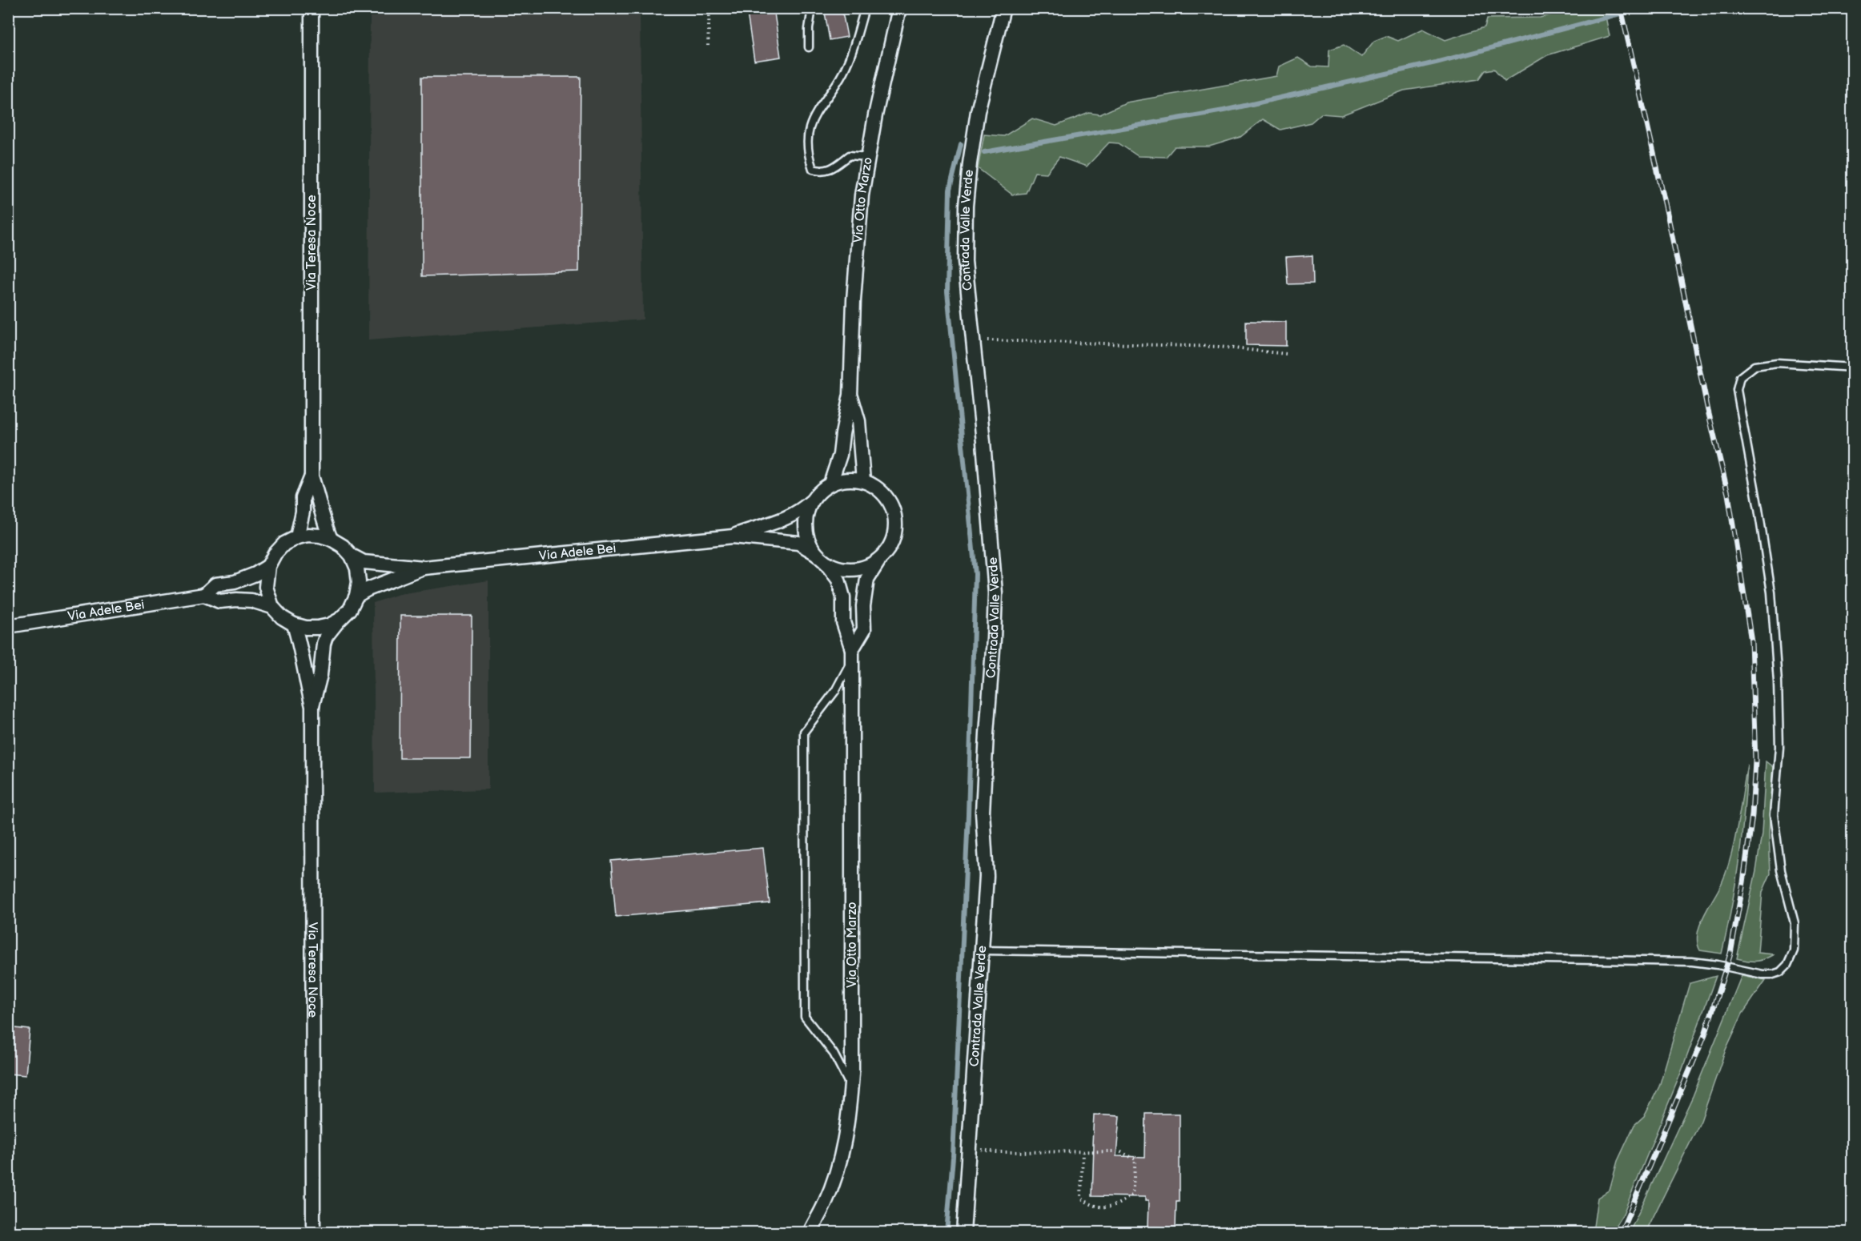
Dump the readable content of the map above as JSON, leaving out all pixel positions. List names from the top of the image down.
{
  "streets": {
    "street": [
      "Via Otto Marzo",
      "Contrada Valle Verde",
      "Via Teresa Noce",
      "Via Adele Bei"
    ]
  },
  "crossings": [
    ["Via Teresa Noce", "Via Adele Bei"]
  ]
}
